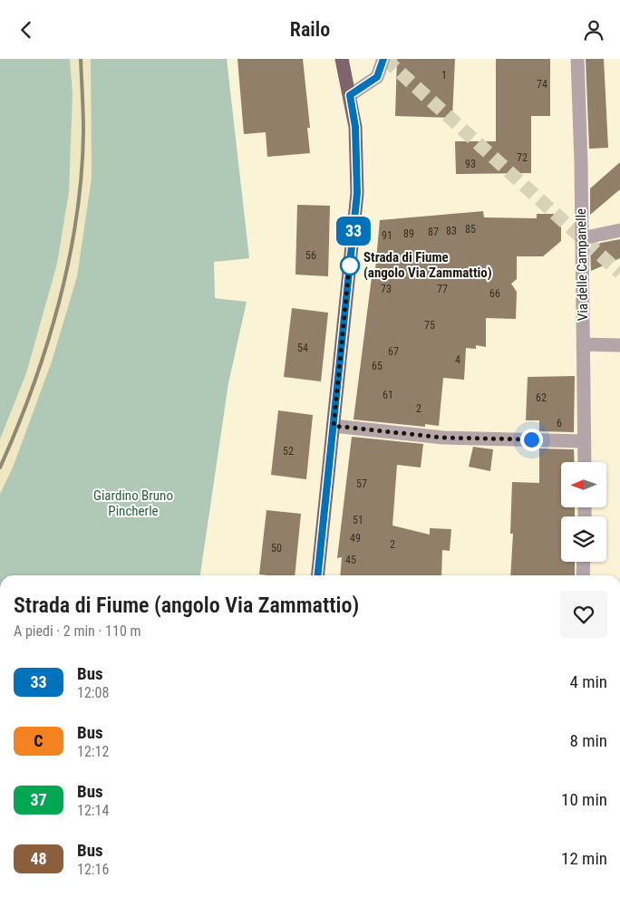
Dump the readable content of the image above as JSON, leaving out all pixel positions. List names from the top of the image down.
{
  "streets": {
    "street": ["Via delle Campanelle"]
  },
  "parks": ["Giardino Bruno Pincherle"],
  "places": ["Strada di Fiume (angolo Via Zammattio)"],
  "lines": ["bus line 33"],
  "house_numbers": [
    "1",
    "74",
    "72",
    "93",
    "85",
    "83",
    "87",
    "89",
    "91",
    "56",
    "73",
    "77",
    "66",
    "75",
    "54",
    "67",
    "4",
    "65",
    "61",
    "62",
    "2",
    "6",
    "52",
    "57",
    "51",
    "49",
    "2",
    "50",
    "45"
  ],
  "north": "left",
  "page": {
    "header": "Railo",
    "on_map": "33",
    "heading": ["Strada di Fiume (angolo Via Zammattio)", "A piedi · 2 min · 110 m"],
    "list": [
      {
        "mark": "33",
        "name": "Bus",
        "note": "12:08",
        "value": "4 min"
      },
      {
        "mark": "C",
        "name": "Bus",
        "note": "12:12",
        "value": "8 min"
      },
      {
        "mark": "37",
        "name": "Bus",
        "note": "12:14",
        "value": "10 min"
      },
      {
        "mark": "48",
        "name": "Bus",
        "note": "12:16",
        "value": "12 min"
      }
    ]
  }
}
